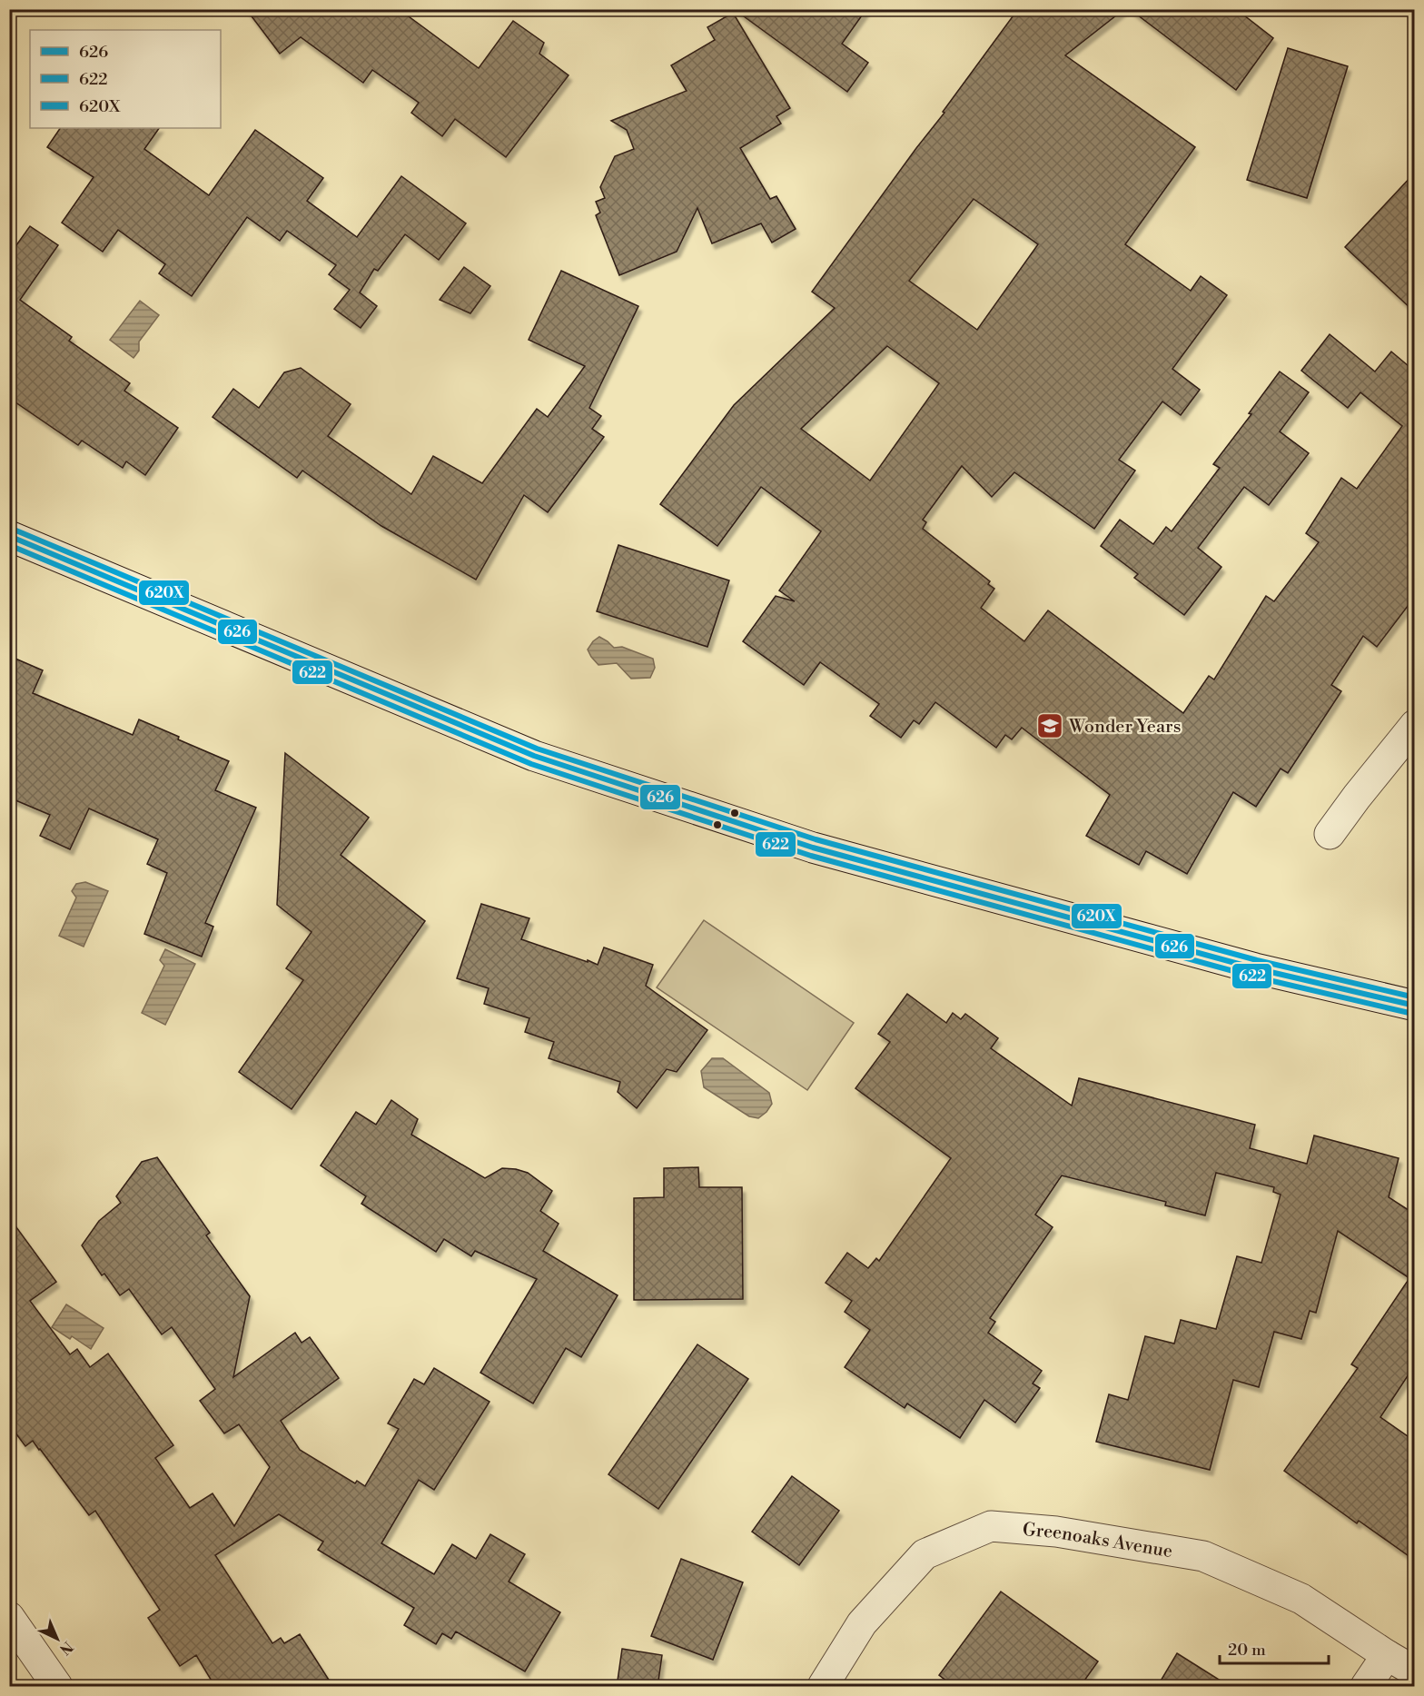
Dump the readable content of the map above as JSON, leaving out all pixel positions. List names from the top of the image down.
{
  "streets": {
    "main road": ["Greenoaks Avenue"]
  },
  "places": {
    "school or university": ["Wonder Years"]
  },
  "lines": ["transit line 620X", "transit line 626", "transit line 622"],
  "legend": ["626", "622", "620X"],
  "scale_bar": "20 m",
  "north": "bottom right"
}
